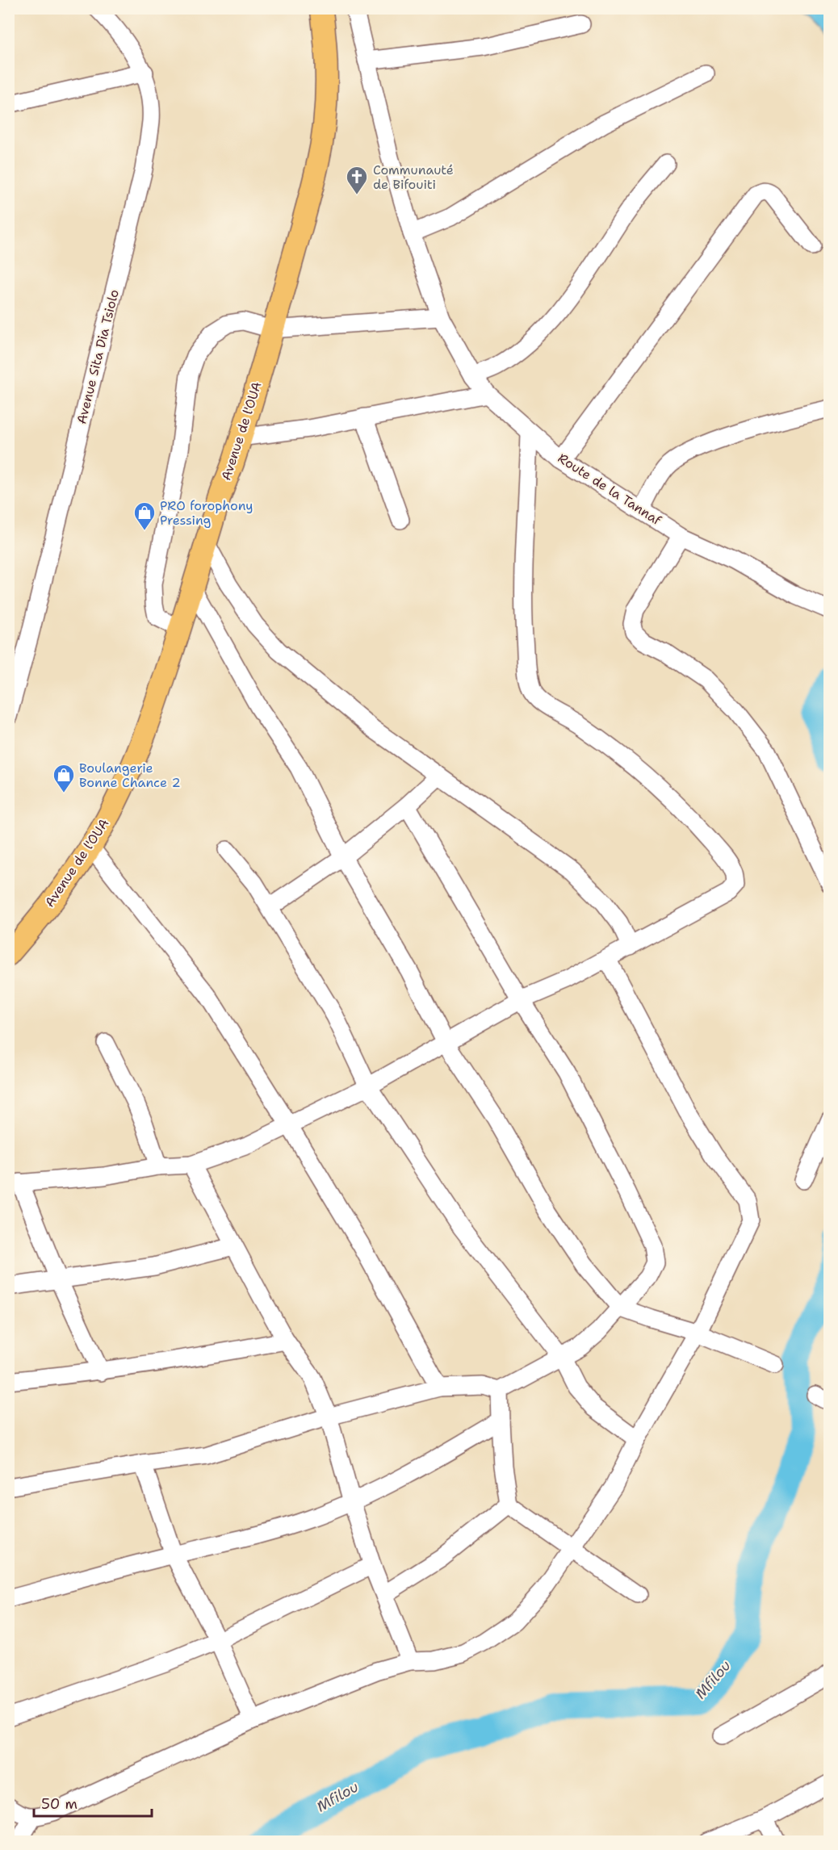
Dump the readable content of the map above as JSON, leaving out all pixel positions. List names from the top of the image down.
{
  "streets": {
    "main road": ["Avenue de l'OUA"],
    "street": ["Avenue Sita Dia Tsiolo", "Route de la Tannaf"]
  },
  "water": ["Mfilou"],
  "places": {
    "church": ["Communauté de Bifouiti"],
    "shop": ["PRO forophony Pressing", "Boulangerie Bonne Chance 2"]
  },
  "scale_bar": "50 m"
}
